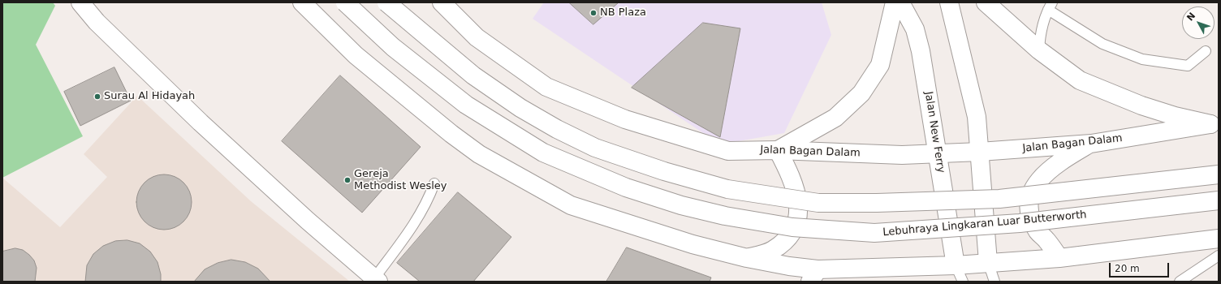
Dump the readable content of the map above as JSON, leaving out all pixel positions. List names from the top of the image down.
{
  "streets": {
    "main road": ["Jalan New Ferry", "Jalan Bagan Dalam", "Lebuhraya Lingkaran Luar Butterworth"]
  },
  "crossings": [
    ["Jalan New Ferry", "Jalan Bagan Dalam"]
  ],
  "places": ["NB Plaza", "Surau Al Hidayah", "Gereja Methodist Wesley"],
  "scale_bar": "20 m",
  "north": "top left"
}
